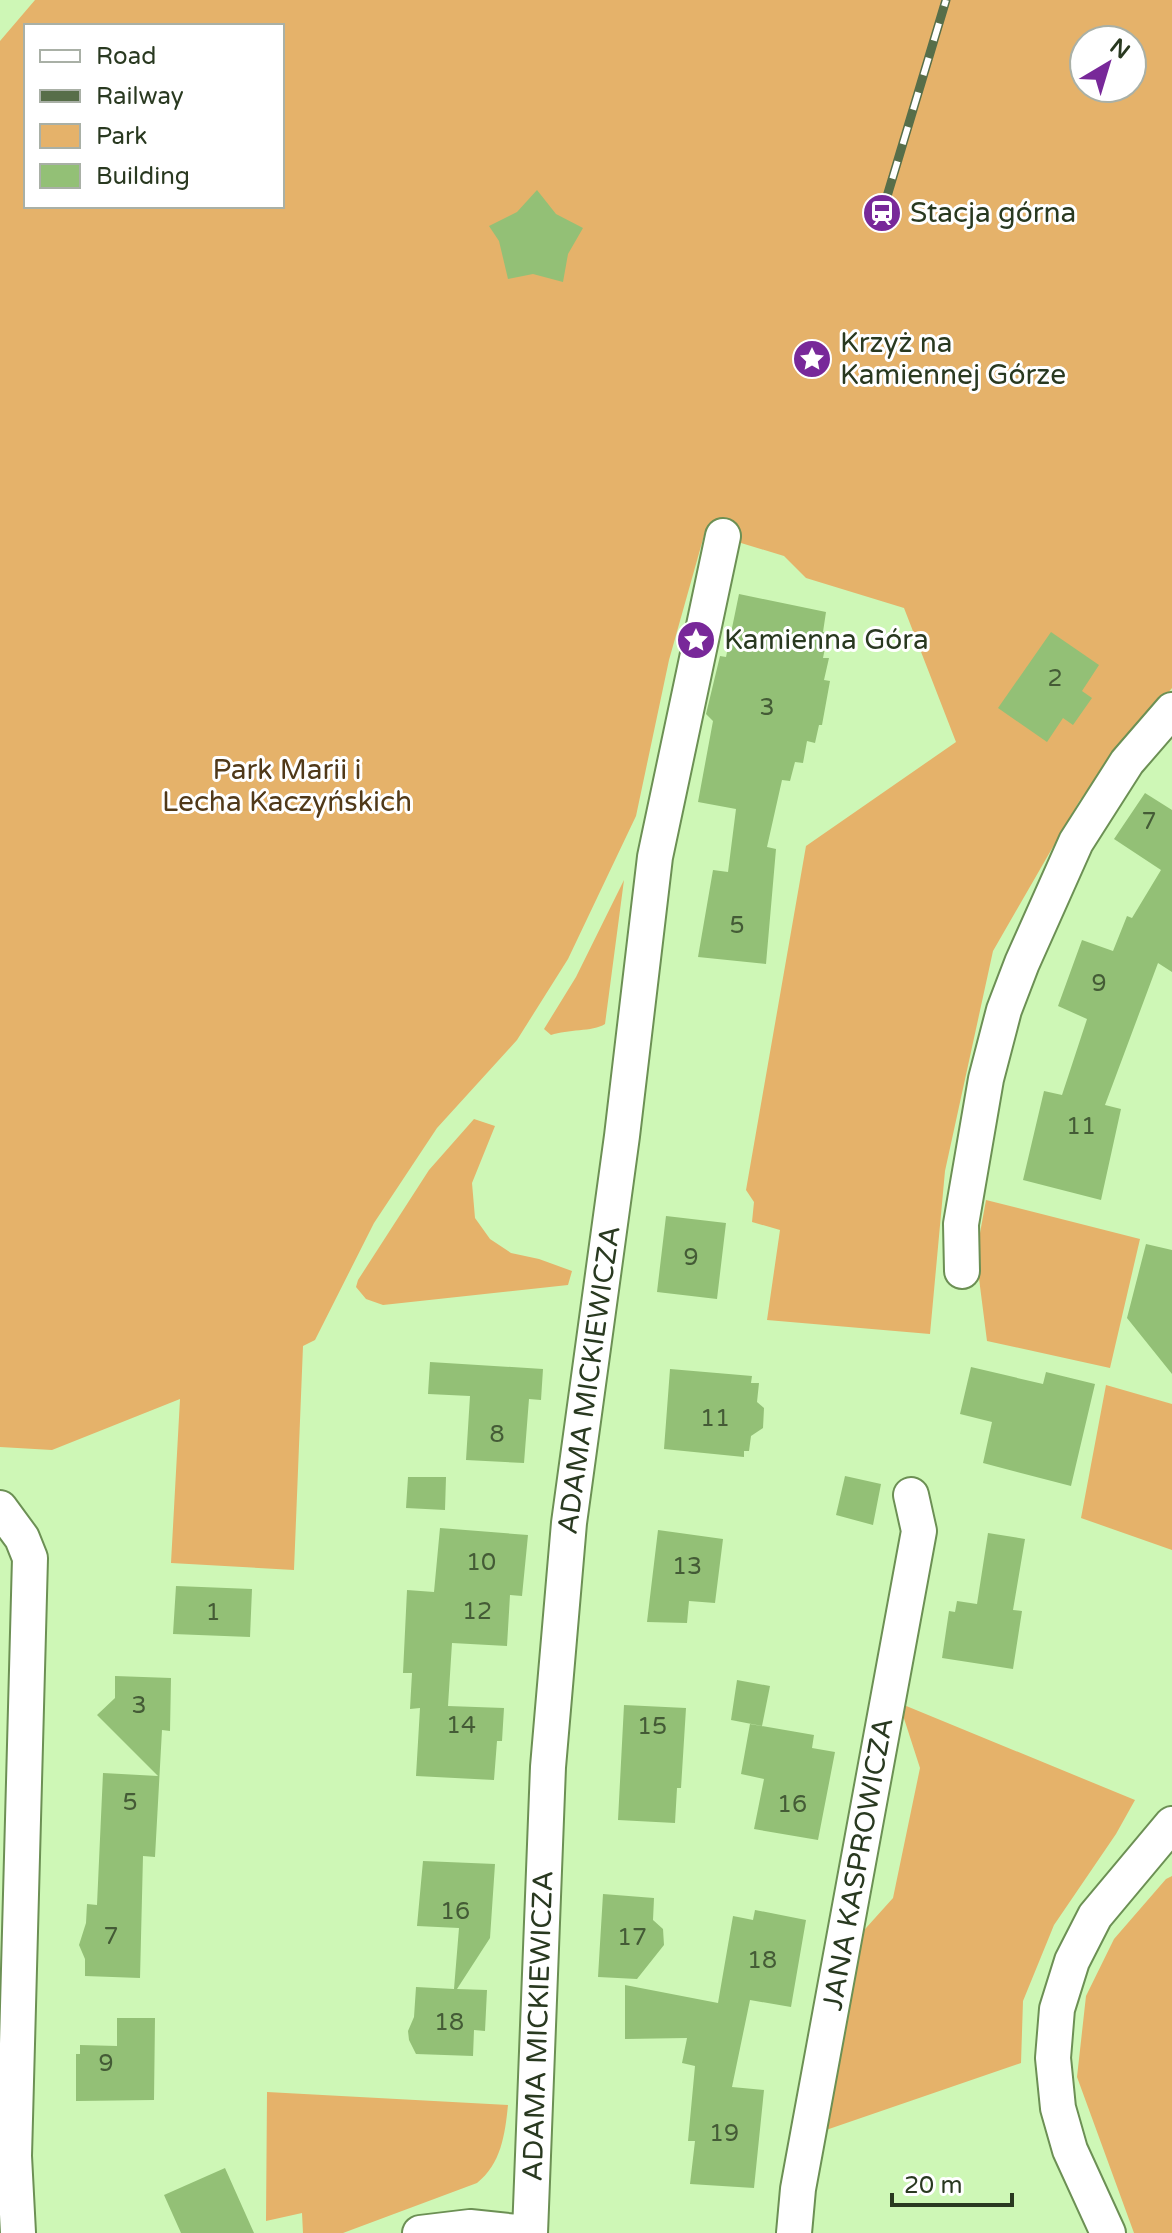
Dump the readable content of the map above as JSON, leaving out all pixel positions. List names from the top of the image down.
{
  "streets": {
    "street": ["ADAMA MICKIEWICZA", "JANA KASPROWICZA"]
  },
  "parks": ["Park Marii i Lecha Kaczyńskich"],
  "places": {
    "station": ["Stacja górna"],
    "place": ["Krzyż na Kamiennej Górze", "Kamienna Góra"]
  },
  "house_numbers": [
    "2",
    "3",
    "7",
    "5",
    "9",
    "11",
    "9",
    "11",
    "8",
    "10",
    "13",
    "12",
    "1",
    "3",
    "14",
    "15",
    "5",
    "16",
    "16",
    "7",
    "17",
    "18",
    "18",
    "9",
    "19"
  ],
  "legend": [
    "Road",
    "Railway",
    "Park",
    "Building"
  ],
  "scale_bar": "20 m",
  "north": "top right"
}
